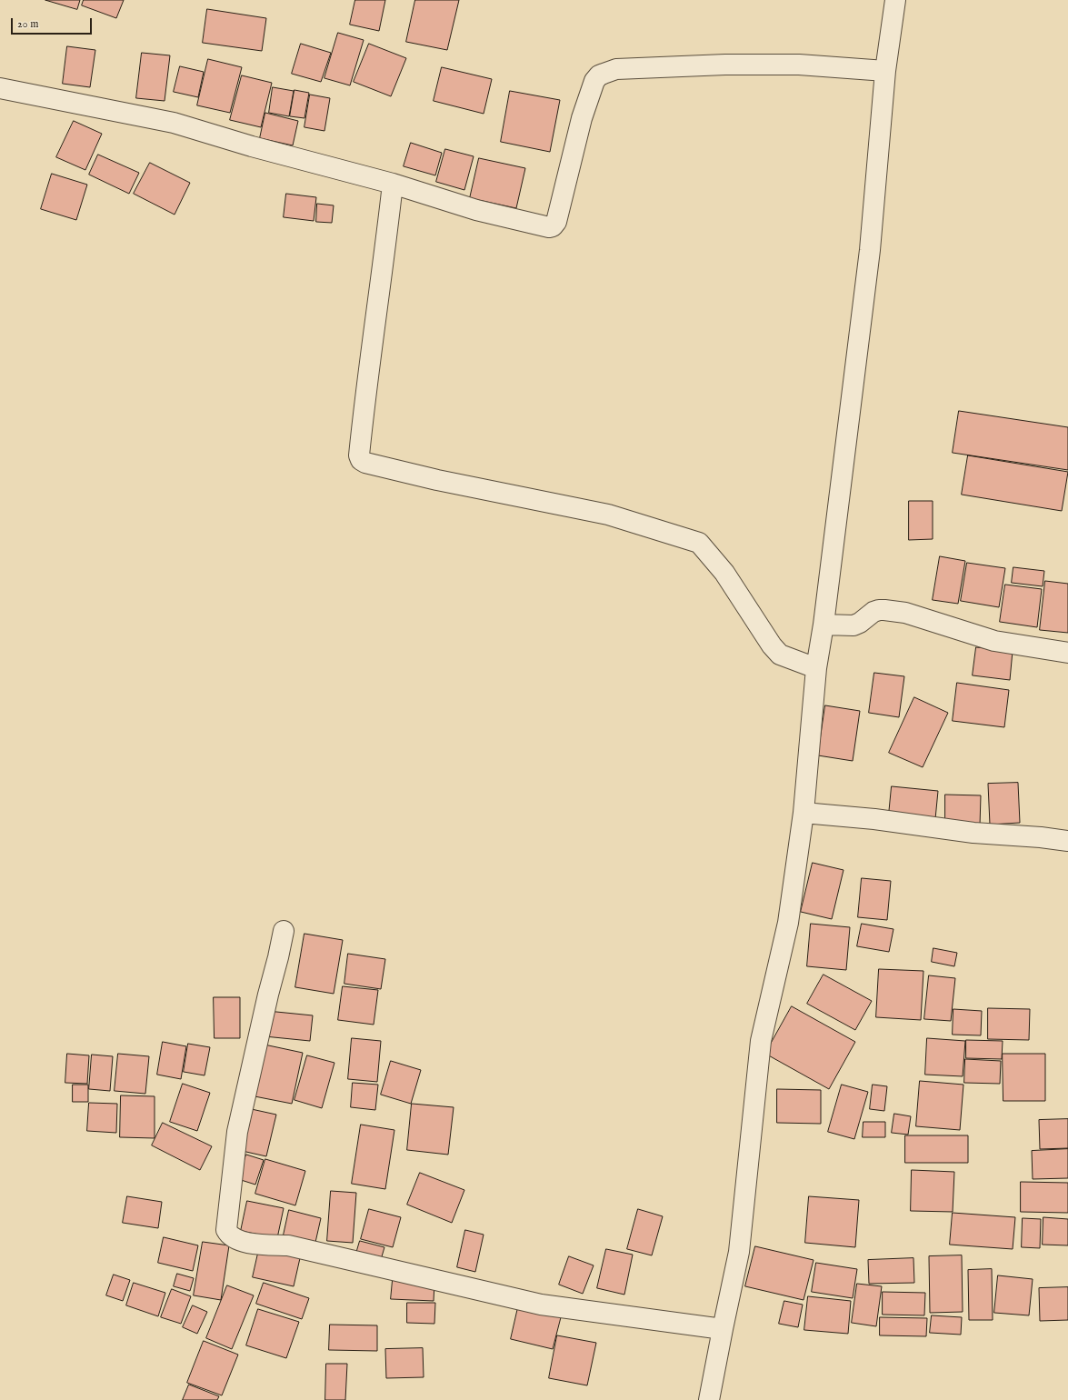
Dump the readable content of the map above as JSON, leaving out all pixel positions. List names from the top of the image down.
{
  "scale_bar": "20 m"
}
